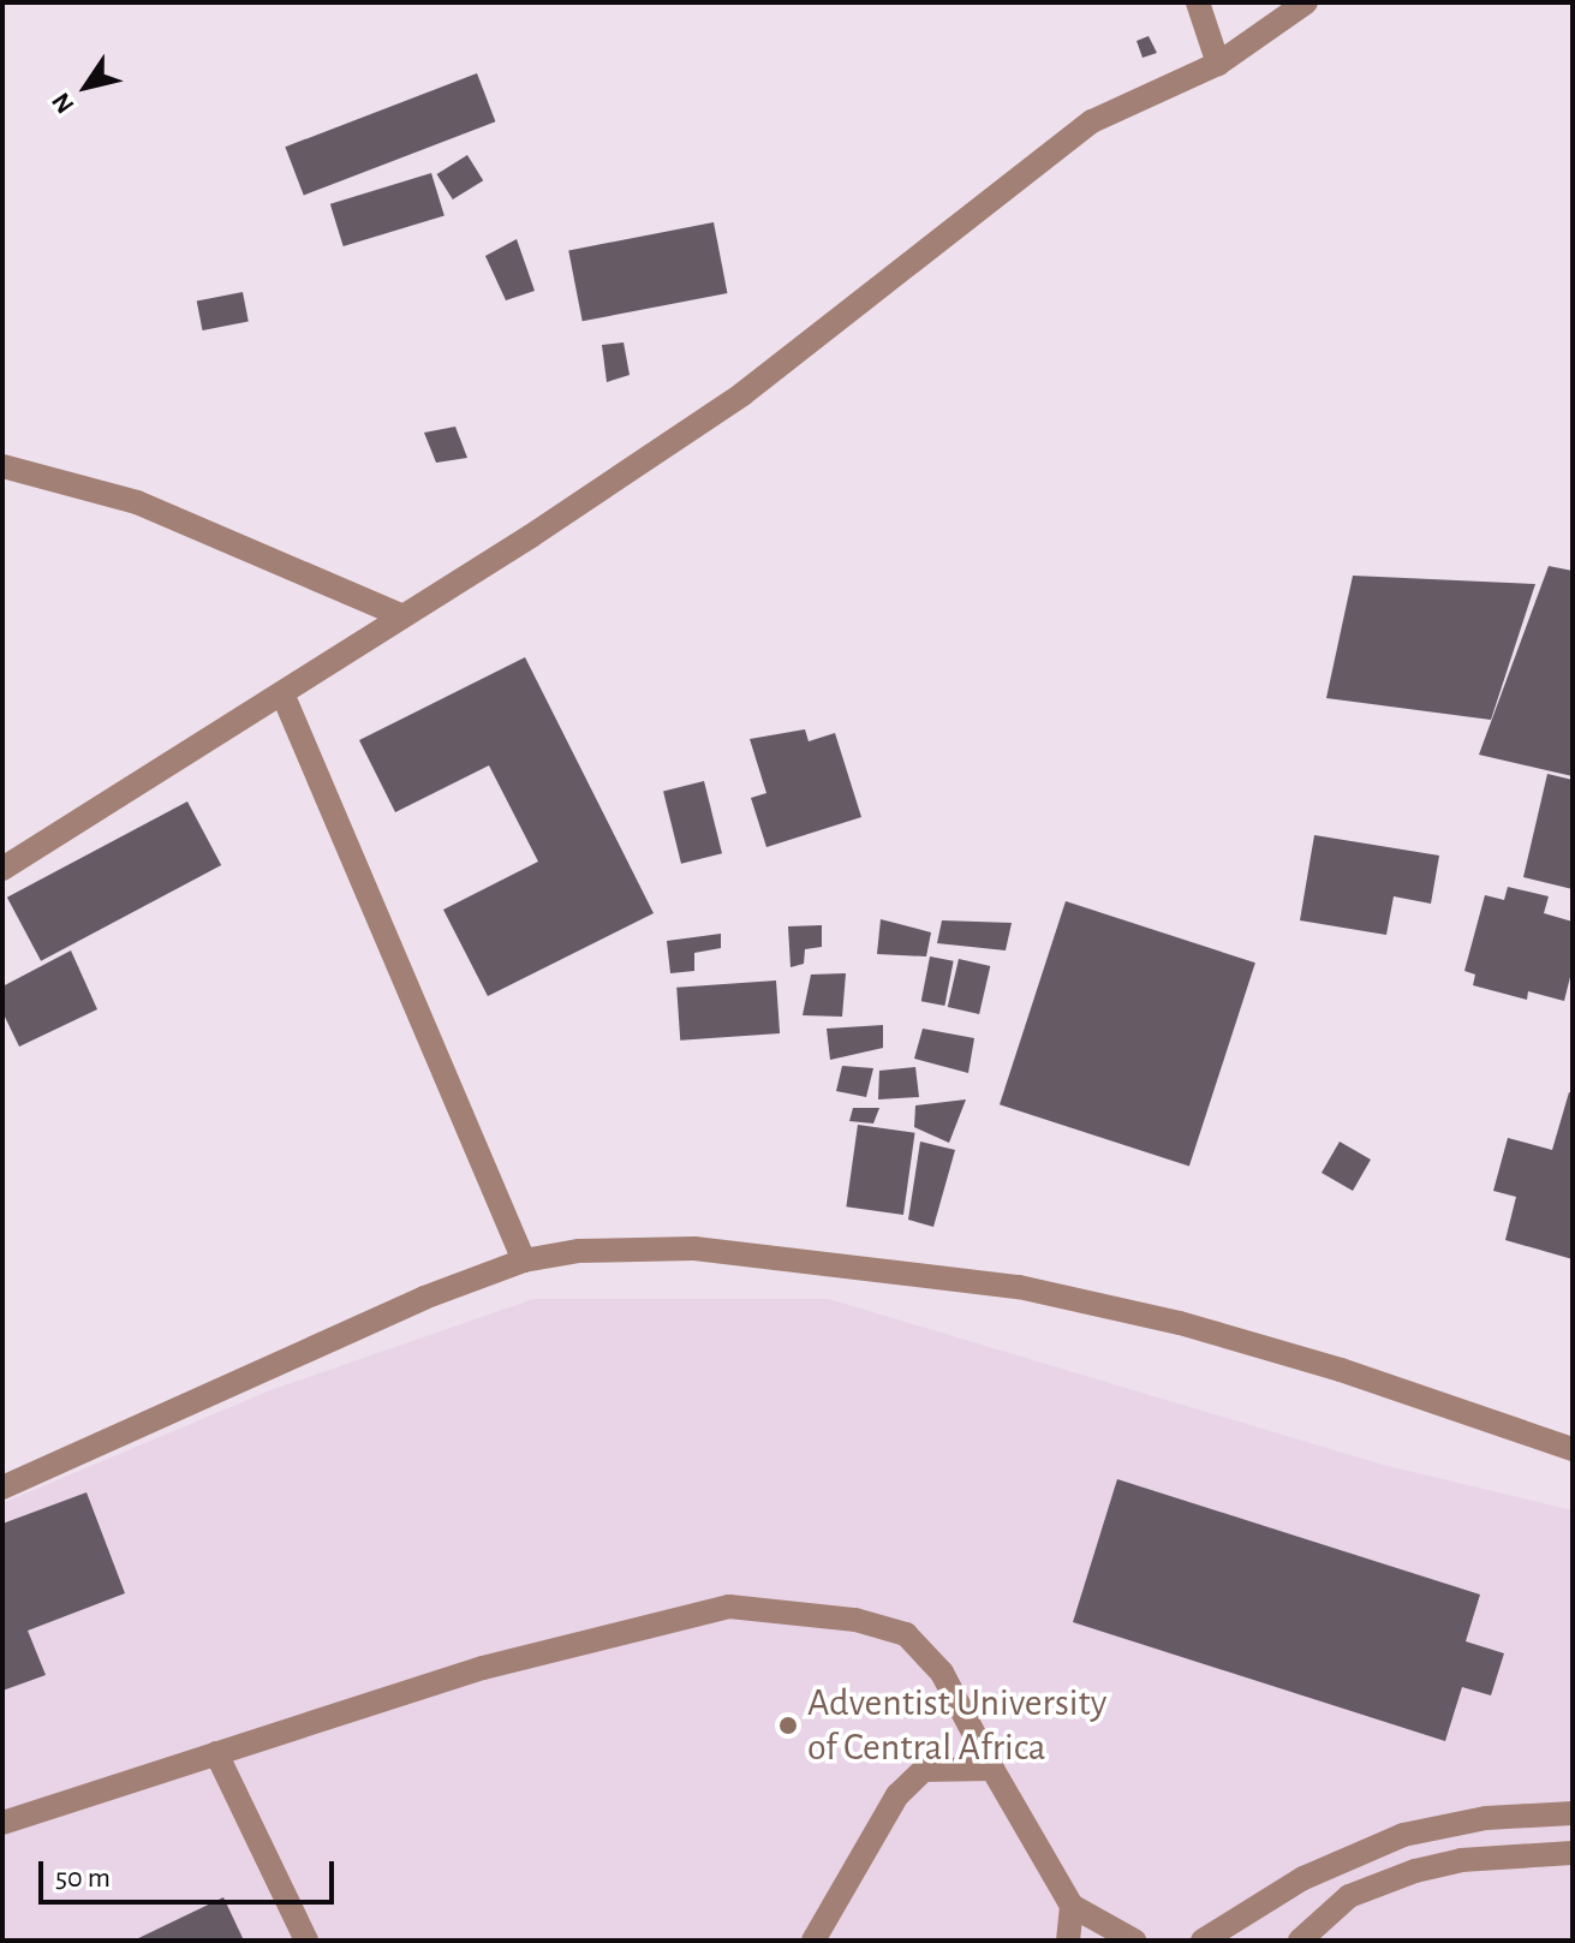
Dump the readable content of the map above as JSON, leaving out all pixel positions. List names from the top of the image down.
{
  "places": ["Adventist University of Central Africa"],
  "scale_bar": "50 m",
  "north": "bottom left"
}
